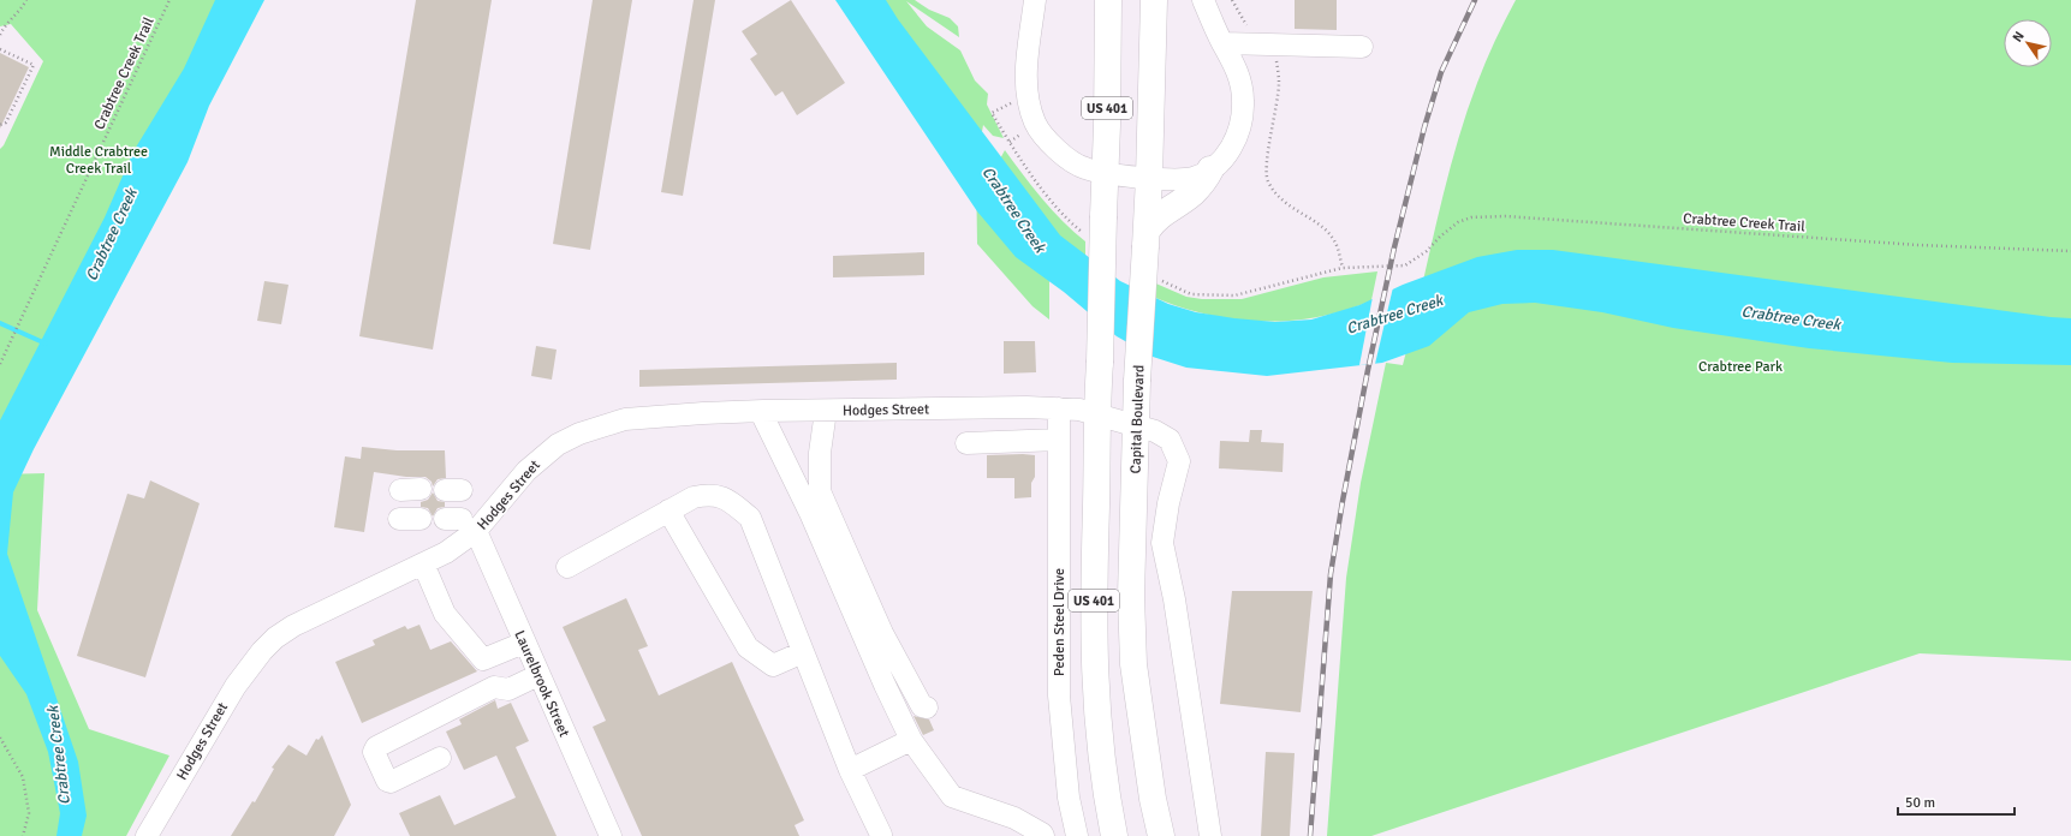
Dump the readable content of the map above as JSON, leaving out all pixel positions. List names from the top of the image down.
{
  "streets": {
    "main road": ["US 401", "Capital Boulevard"],
    "street": ["Hodges Street", "Peden Steel Drive", "Laurelbrook Street"],
    "path": ["Crabtree Creek Trail"]
  },
  "crossings": [
    ["Hodges Street", "Capital Boulevard"],
    ["Hodges Street", "Peden Steel Drive"],
    ["Hodges Street", "Laurelbrook Street"]
  ],
  "water": ["Crabtree Creek"],
  "parks": ["Middle Crabtree Creek Trail", "Crabtree Park"],
  "scale_bar": "50 m",
  "north": "top left"
}
